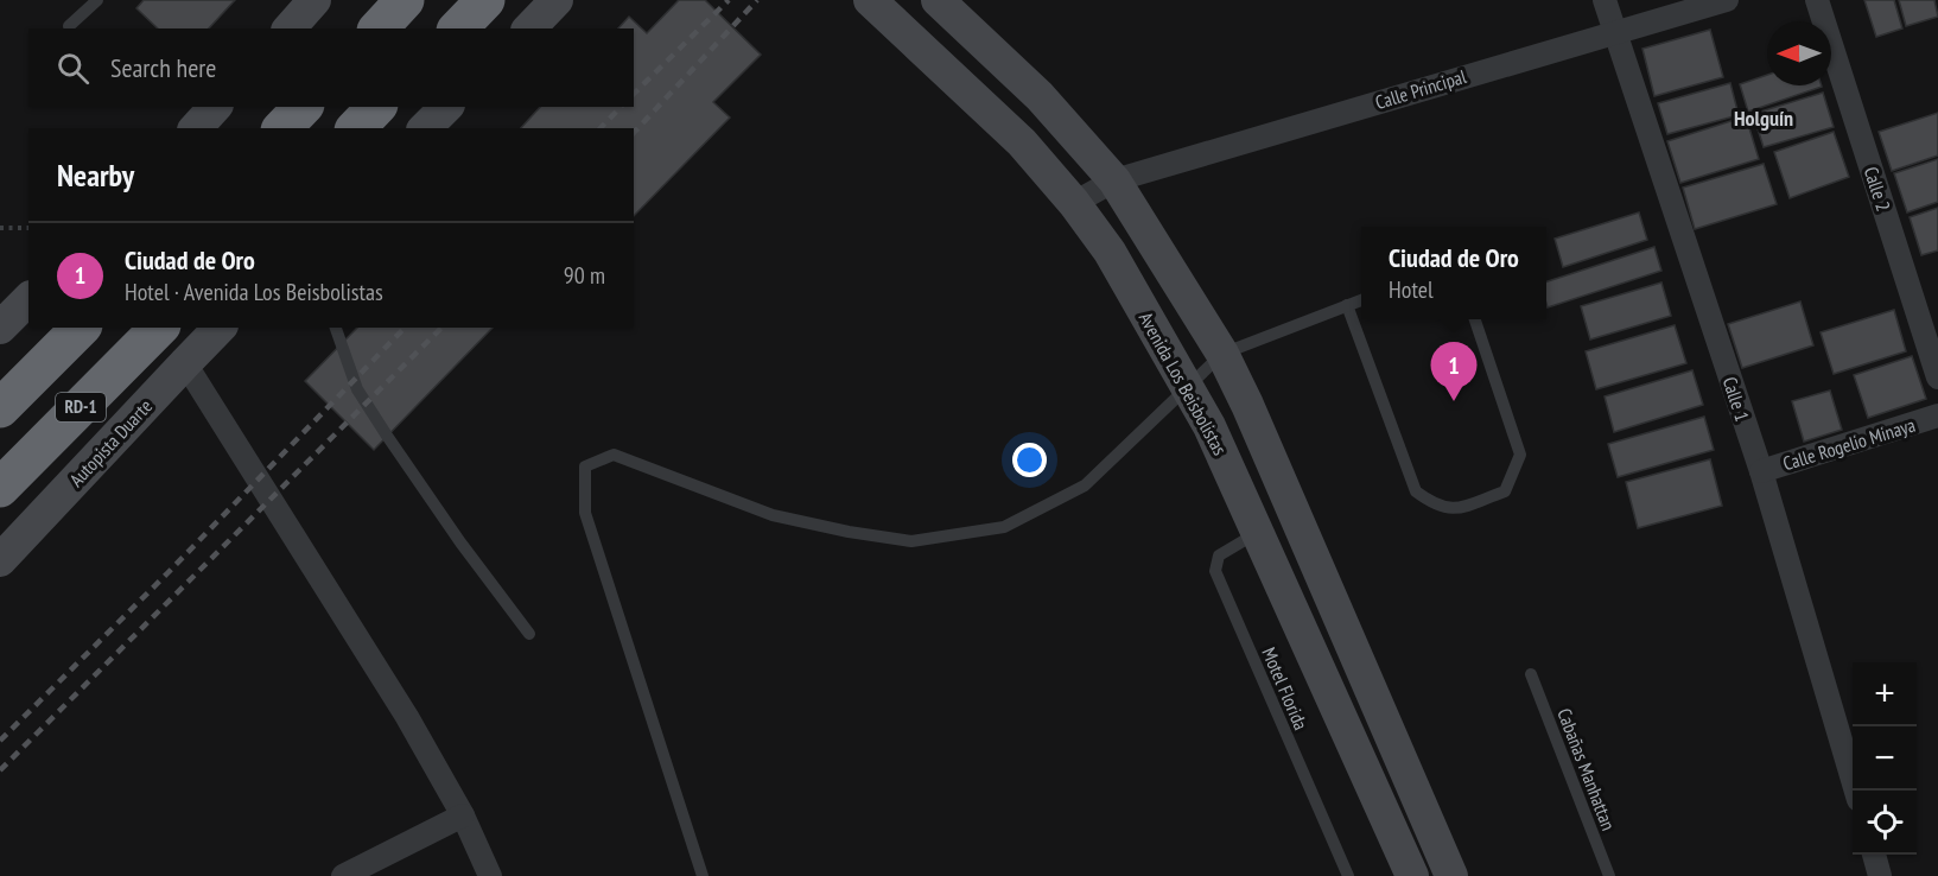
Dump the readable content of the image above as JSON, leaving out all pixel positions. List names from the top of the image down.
{
  "streets": {
    "highway": ["RD-1"],
    "main road": ["Avenida Los Beisbolistas", "Autopista Duarte"],
    "street": [
      "Calle Principal",
      "Calle 2",
      "Calle 1",
      "Calle Rogelio Minaya"
    ],
    "lane": ["Motel Florida", "Cabañas Manhattan"]
  },
  "crossings": [
    ["Calle Principal", "Avenida Los Beisbolistas"],
    ["Calle Principal", "Calle 1"],
    ["Avenida Los Beisbolistas", "Motel Florida"],
    ["Calle 1", "Calle Rogelio Minaya"]
  ],
  "districts": ["Holguín"],
  "north": "left",
  "page": {
    "search": "Search here",
    "heading": "Nearby",
    "list": [
      {
        "mark": "1",
        "name": "Ciudad de Oro",
        "note": "Hotel · Avenida Los Beisbolistas",
        "value": "90 m"
      }
    ],
    "popup": ["Ciudad de Oro", "Hotel"],
    "pins": "1",
    "map_buttons": ["+", "−"]
  }
}
